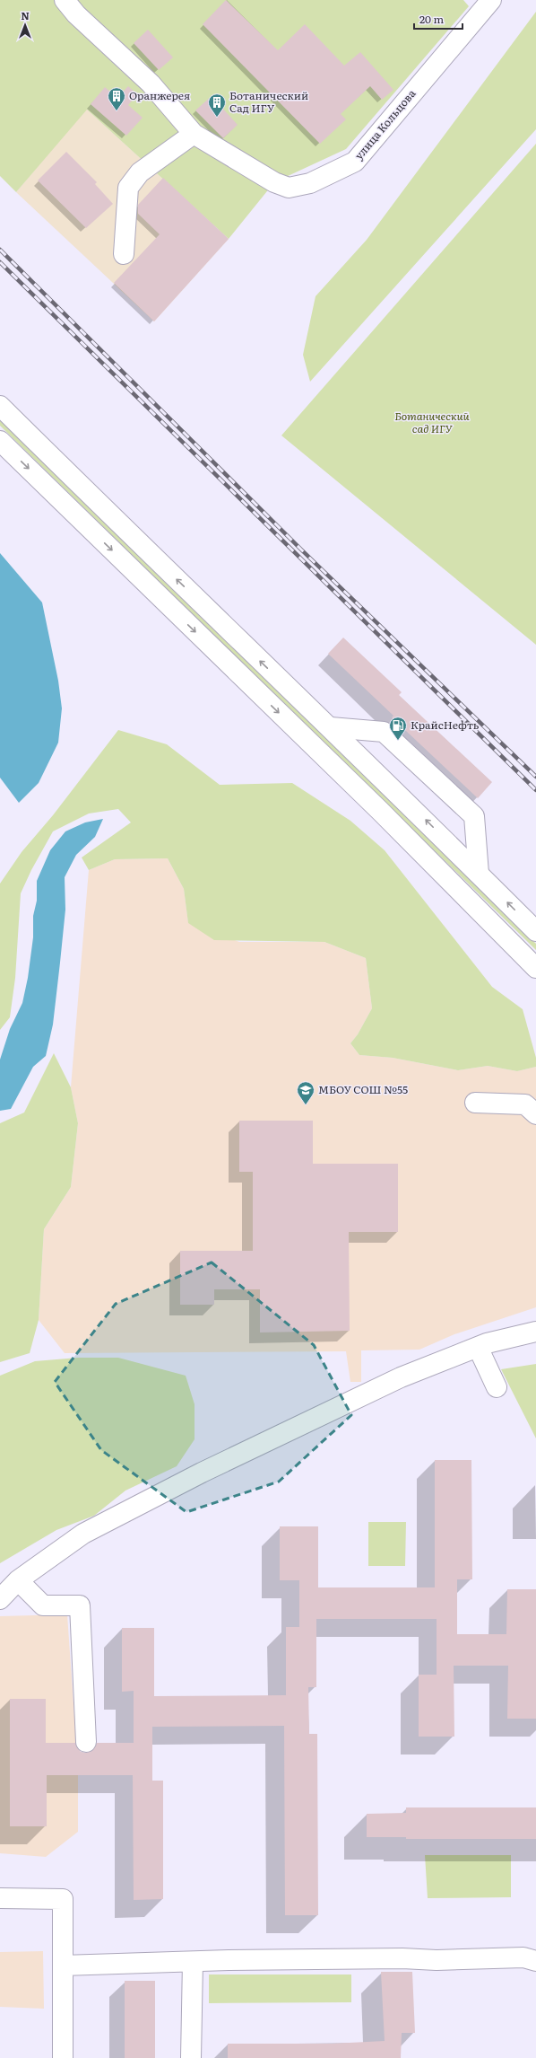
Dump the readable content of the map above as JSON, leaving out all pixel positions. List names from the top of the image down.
{
  "streets": {
    "main road": ["улица Кольцова"]
  },
  "parks": ["Ботанический сад ИГУ"],
  "places": {
    "building": ["Оранжерея", "Ботанический Сад ИГУ"],
    "fuel station": ["КрайсНефть"],
    "school or university": ["МБОУ СОШ №55"]
  },
  "scale_bar": "20 m",
  "north": "top"
}
